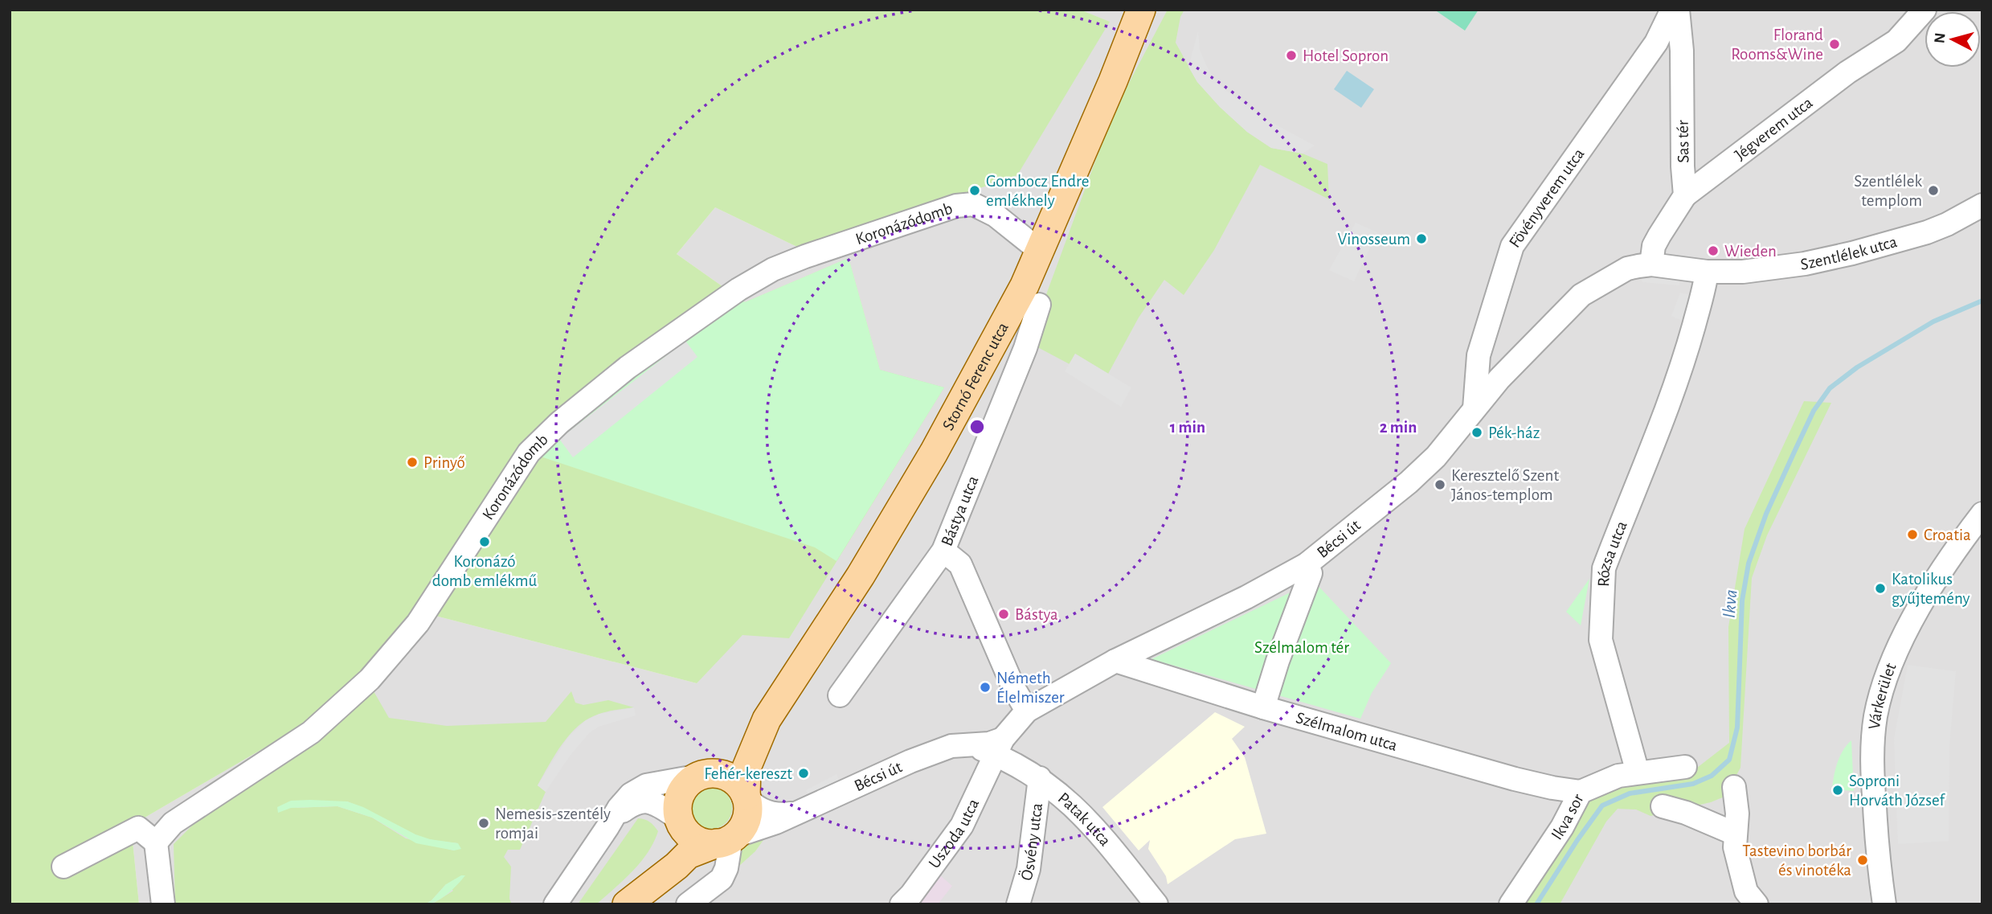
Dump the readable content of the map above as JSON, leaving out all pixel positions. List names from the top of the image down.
{
  "streets": {
    "main road": ["Stornó Ferenc utca"],
    "street": [
      "Jégverem utca",
      "Sas tér",
      "Fövényverem utca",
      "Koronázódomb",
      "Szentlélek utca",
      "Bástya utca",
      "Bécsi út",
      "Rózsa utca",
      "Várkerület",
      "Szélmalom utca",
      "Ikva sor",
      "Patak utca",
      "Uszoda utca",
      "Ösvény utca"
    ]
  },
  "crossings": [
    ["Jégverem utca", "Sas tér"],
    ["Fövényverem utca", "Bécsi út"],
    ["Koronázódomb", "Stornó Ferenc utca"],
    ["Szentlélek utca", "Rózsa utca"],
    ["Stornó Ferenc utca", "Bécsi út"],
    ["Bécsi út", "Szélmalom utca"],
    ["Bécsi út", "Patak utca"],
    ["Bécsi út", "Uszoda utca"],
    ["Rózsa utca", "Ikva sor"],
    ["Szélmalom utca", "Ikva sor"],
    ["Patak utca", "Uszoda utca"],
    ["Patak utca", "Ösvény utca"]
  ],
  "water": ["Ikva"],
  "parks": ["Szélmalom tér"],
  "places": [
    "Florand Rooms&Wine",
    "Hotel Sopron",
    "Gombocz Endre emlékhely",
    "Szentlélek templom",
    "Vinosseum",
    "Wieden",
    "Pék-ház",
    "Prinyő",
    "Keresztelő Szent János-templom",
    "Croatia",
    "Koronázó domb emlékmű",
    "Katolikus gyűjtemény",
    "Bástya",
    "Németh Élelmiszer",
    "Fehér-kereszt",
    "Soproni Horváth József",
    "Nemesis-szentély romjai",
    "Tastevino borbár és vinotéka"
  ],
  "north": "left",
  "rings": ["1 min", "2 min"]
}
